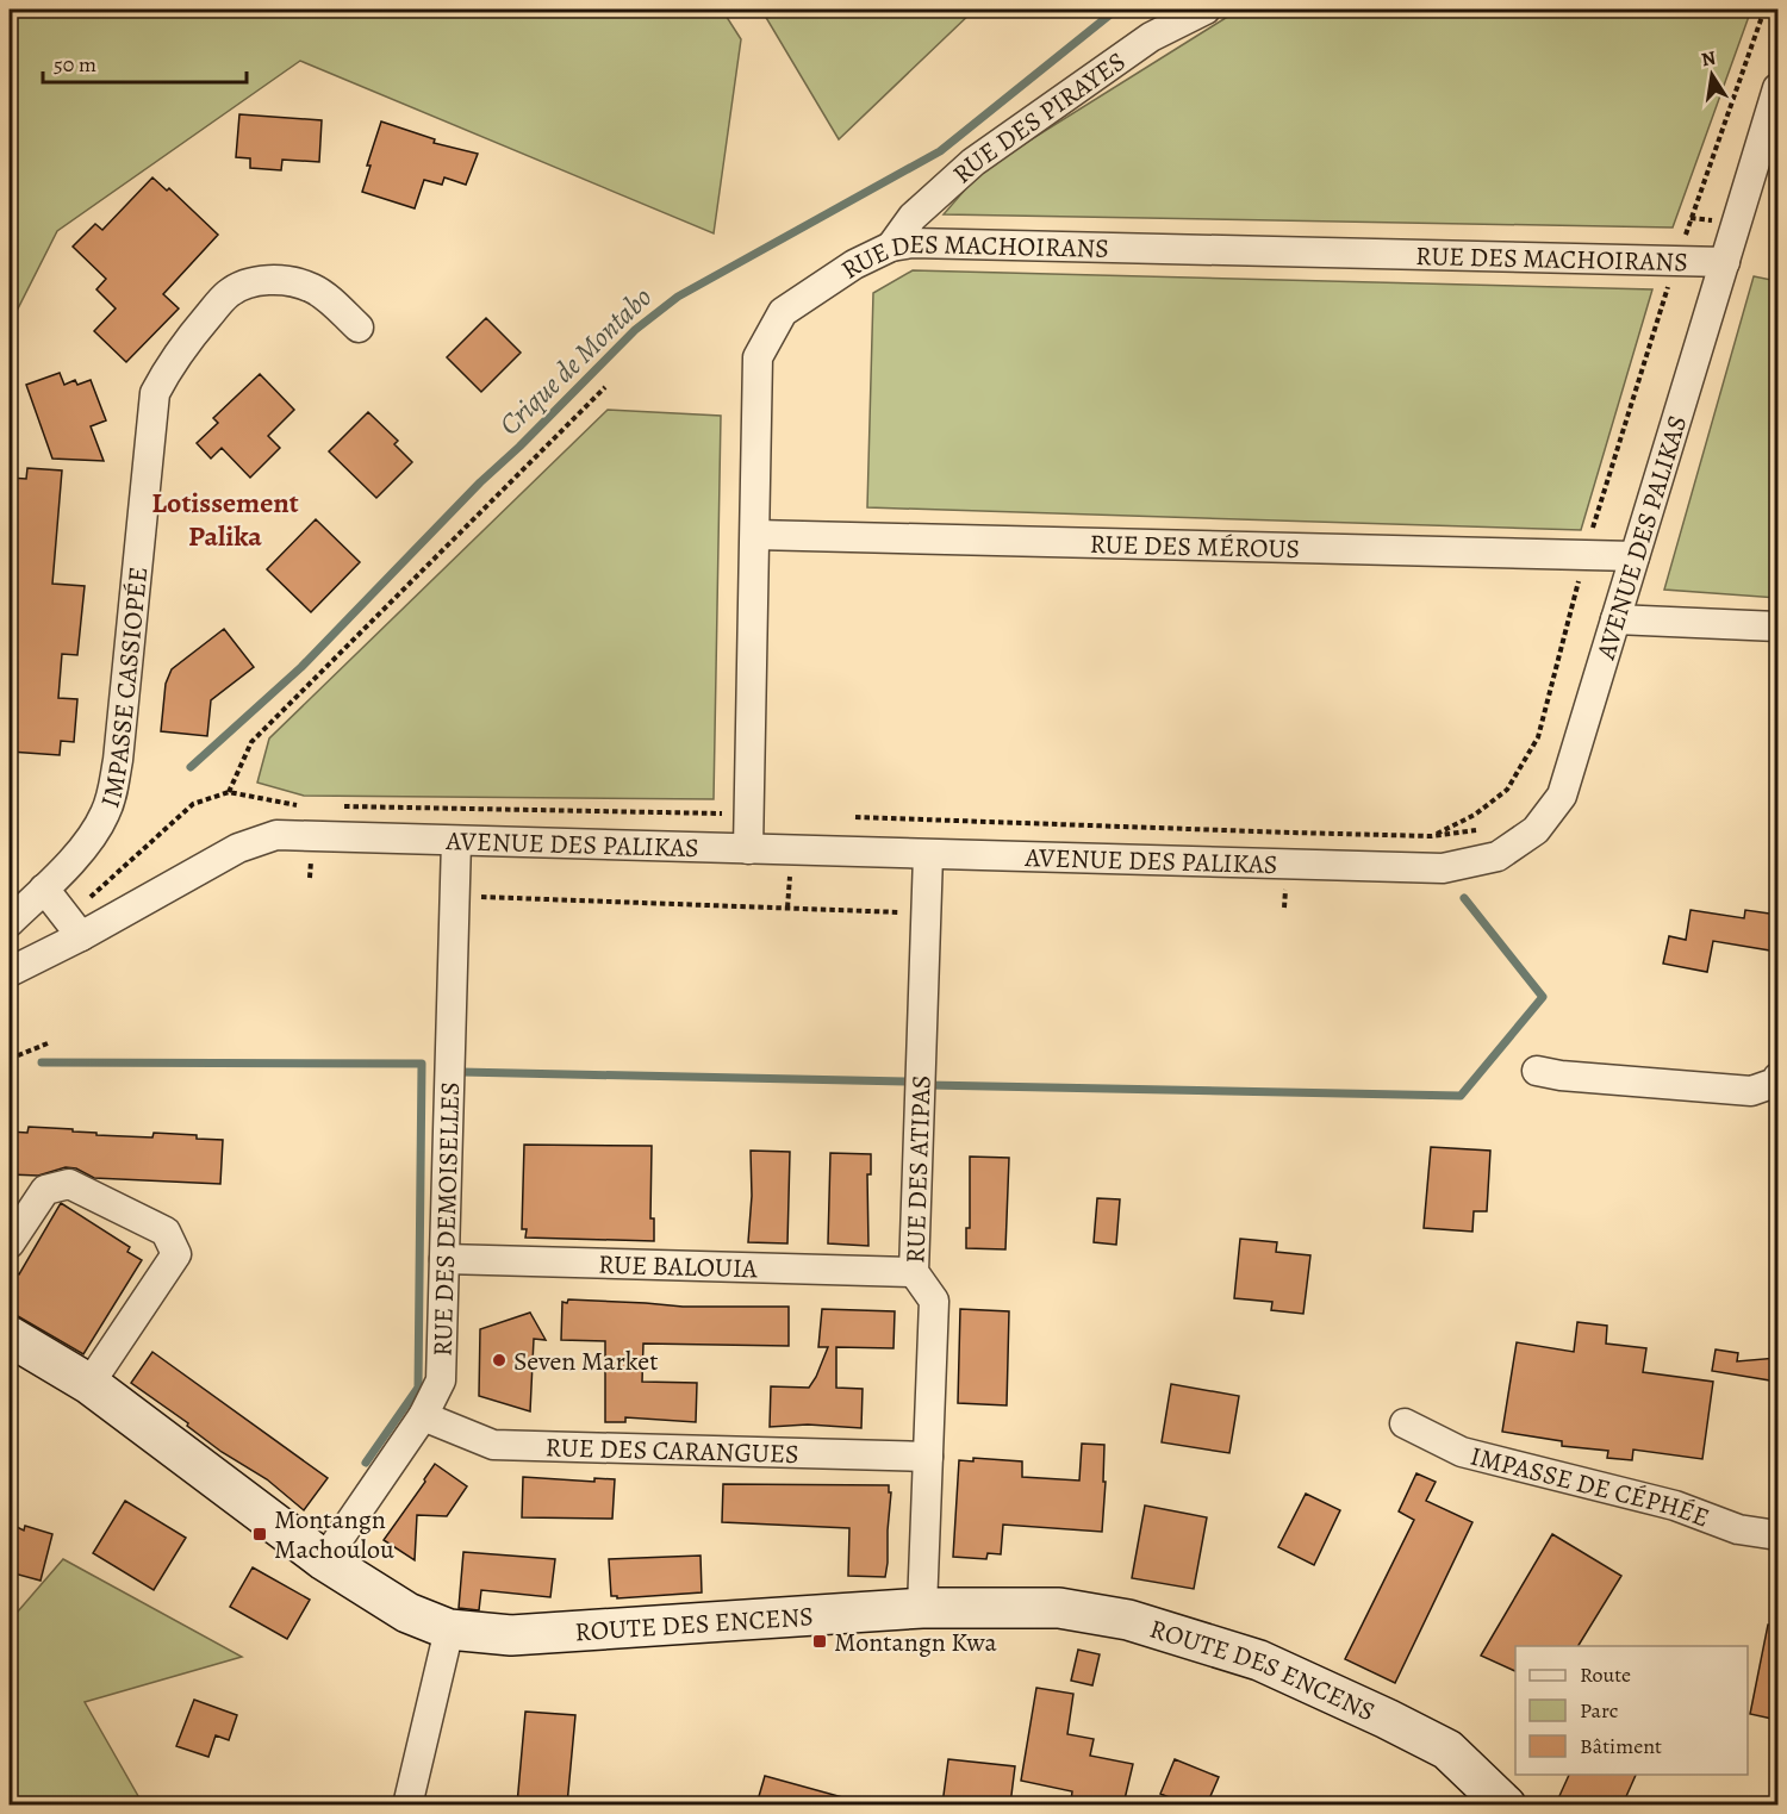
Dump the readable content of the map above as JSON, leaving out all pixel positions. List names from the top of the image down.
{
  "streets": {
    "street": [
      "RUE DES PIRAYES",
      "RUE DES MACHOIRANS",
      "AVENUE DES PALIKAS",
      "RUE DES MÉROUS",
      "IMPASSE CASSIOPÉE",
      "RUE DES ATIPAS",
      "RUE DES DEMOISELLES",
      "RUE BALOUIA",
      "RUE DES CARANGUES",
      "IMPASSE DE CÉPHÉE",
      "ROUTE DES ENCENS"
    ]
  },
  "crossings": [
    ["RUE DES PIRAYES", "RUE DES MACHOIRANS"],
    ["RUE DES MACHOIRANS", "AVENUE DES PALIKAS"],
    ["RUE DES MACHOIRANS", "RUE DES MÉROUS"],
    ["AVENUE DES PALIKAS", "RUE DES MÉROUS"],
    ["AVENUE DES PALIKAS", "RUE DES ATIPAS"],
    ["AVENUE DES PALIKAS", "RUE DES DEMOISELLES"],
    ["RUE DES ATIPAS", "RUE BALOUIA"],
    ["RUE DES ATIPAS", "RUE DES CARANGUES"],
    ["RUE DES ATIPAS", "ROUTE DES ENCENS"],
    ["RUE DES DEMOISELLES", "RUE BALOUIA"],
    ["RUE DES DEMOISELLES", "RUE DES CARANGUES"],
    ["RUE DES DEMOISELLES", "ROUTE DES ENCENS"]
  ],
  "districts": ["Lotissement Palika"],
  "water": ["Crique de Montabo"],
  "places": {
    "other": ["Seven Market"],
    "transit": ["Montangn Machoulou", "Montangn Kwa"]
  },
  "legend": ["Route", "Parc", "Bâtiment"],
  "scale_bar": "50 m",
  "north": "top"
}
